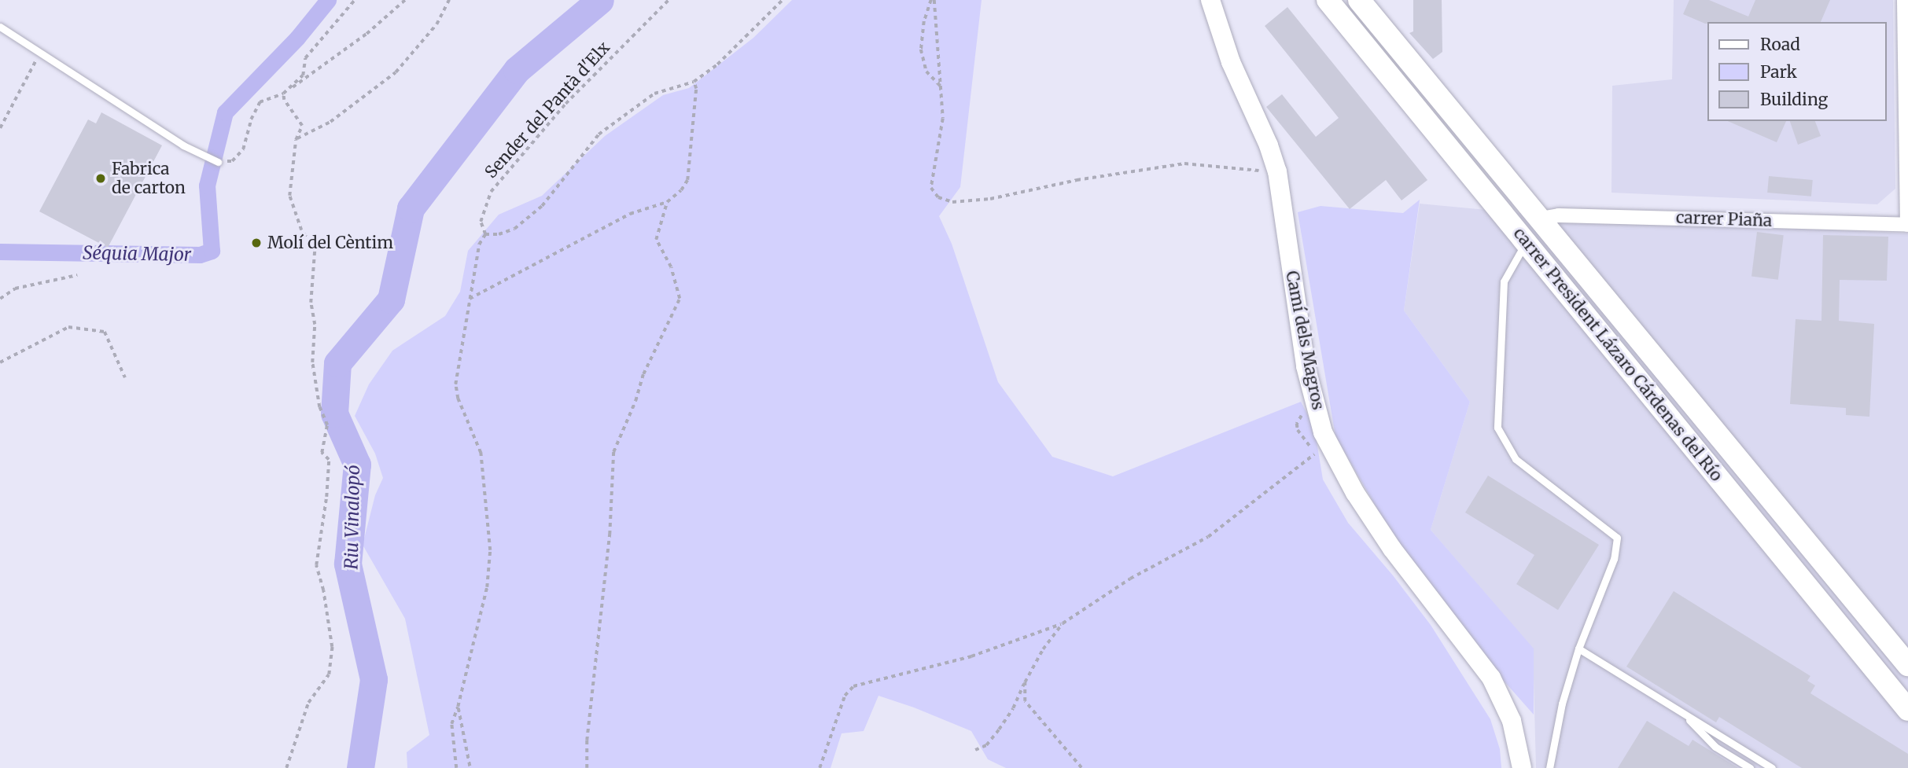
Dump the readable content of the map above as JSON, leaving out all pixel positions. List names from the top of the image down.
{
  "streets": {
    "main road": ["carrer President Lázaro Cárdenas del Río"],
    "street": ["carrer Piaña", "Camí dels Magros"],
    "path": ["Sender del Pantà d'Elx"]
  },
  "crossings": [
    ["carrer Piaña", "carrer President Lázaro Cárdenas del Río"]
  ],
  "water": ["Séquia Major", "Riu Vinalopó"],
  "places": ["Fabrica de carton", "Molí del Cèntim"],
  "legend": ["Road", "Park", "Building"]
}
